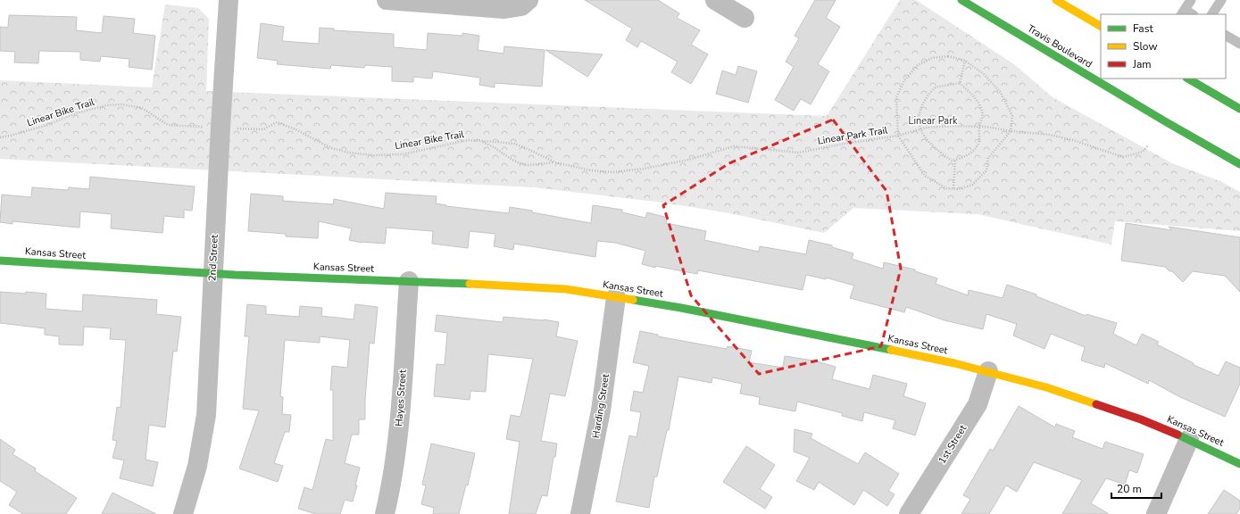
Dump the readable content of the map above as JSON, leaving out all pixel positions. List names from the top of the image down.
{
  "streets": {
    "street": [
      "Travis Boulevard",
      "Kansas Street",
      "2nd Street",
      "Hayes Street",
      "Harding Street",
      "1st Street"
    ],
    "path": ["Linear Bike Trail", "Linear Park Trail"]
  },
  "crossings": [
    ["Linear Bike Trail", "Linear Park Trail"],
    ["Kansas Street", "2nd Street"],
    ["Kansas Street", "Hayes Street"],
    ["Kansas Street", "Harding Street"],
    ["Kansas Street", "1st Street"]
  ],
  "parks": ["Linear Park"],
  "legend": ["Fast", "Slow", "Jam"],
  "scale_bar": "20 m"
}
